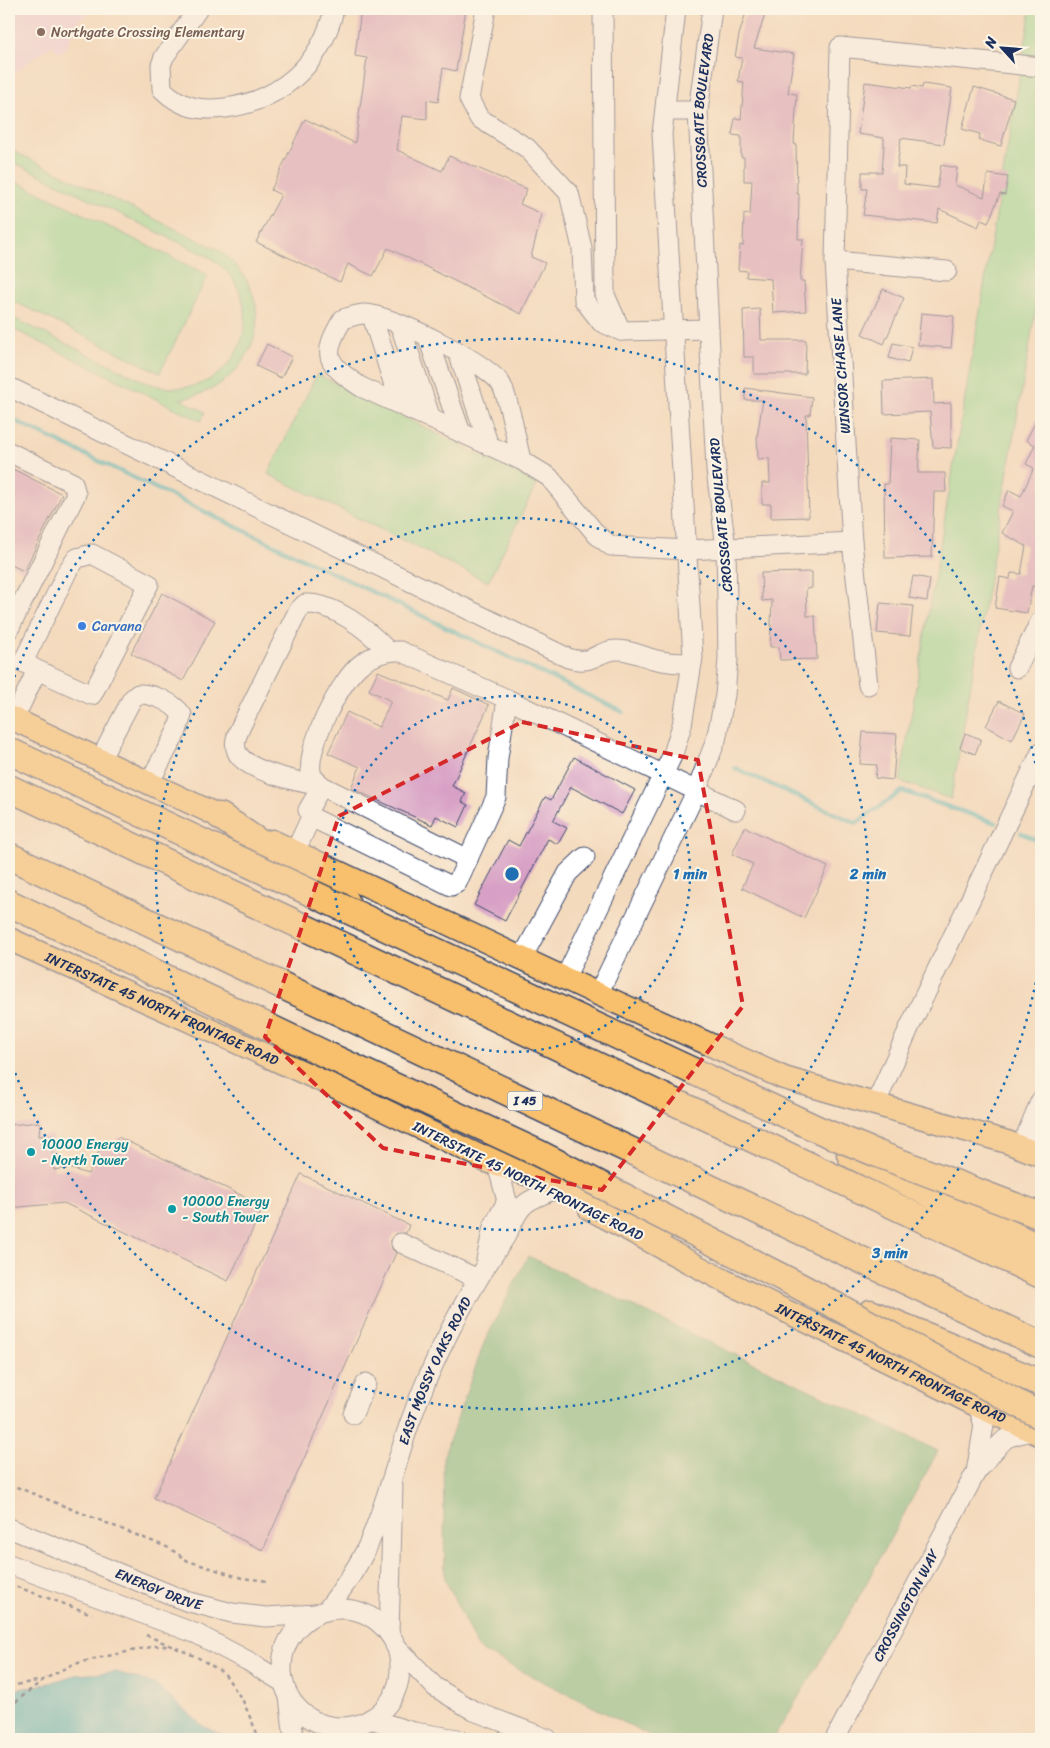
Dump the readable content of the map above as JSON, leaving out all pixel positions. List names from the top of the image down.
{
  "streets": {
    "highway": ["I 45"],
    "main road": ["INTERSTATE 45 NORTH FRONTAGE ROAD"],
    "street": [
      "CROSSGATE BOULEVARD",
      "WINSOR CHASE LANE",
      "EAST MOSSY OAKS ROAD",
      "ENERGY DRIVE",
      "CROSSINGTON WAY"
    ]
  },
  "crossings": [
    ["INTERSTATE 45 NORTH FRONTAGE ROAD", "EAST MOSSY OAKS ROAD"],
    ["INTERSTATE 45 NORTH FRONTAGE ROAD", "CROSSINGTON WAY"],
    ["EAST MOSSY OAKS ROAD", "ENERGY DRIVE"]
  ],
  "places": [
    "Northgate Crossing Elementary",
    "Carvana",
    "10000 Energy - North Tower",
    "10000 Energy - South Tower"
  ],
  "north": "top left",
  "rings": ["1 min", "2 min", "3 min"]
}
